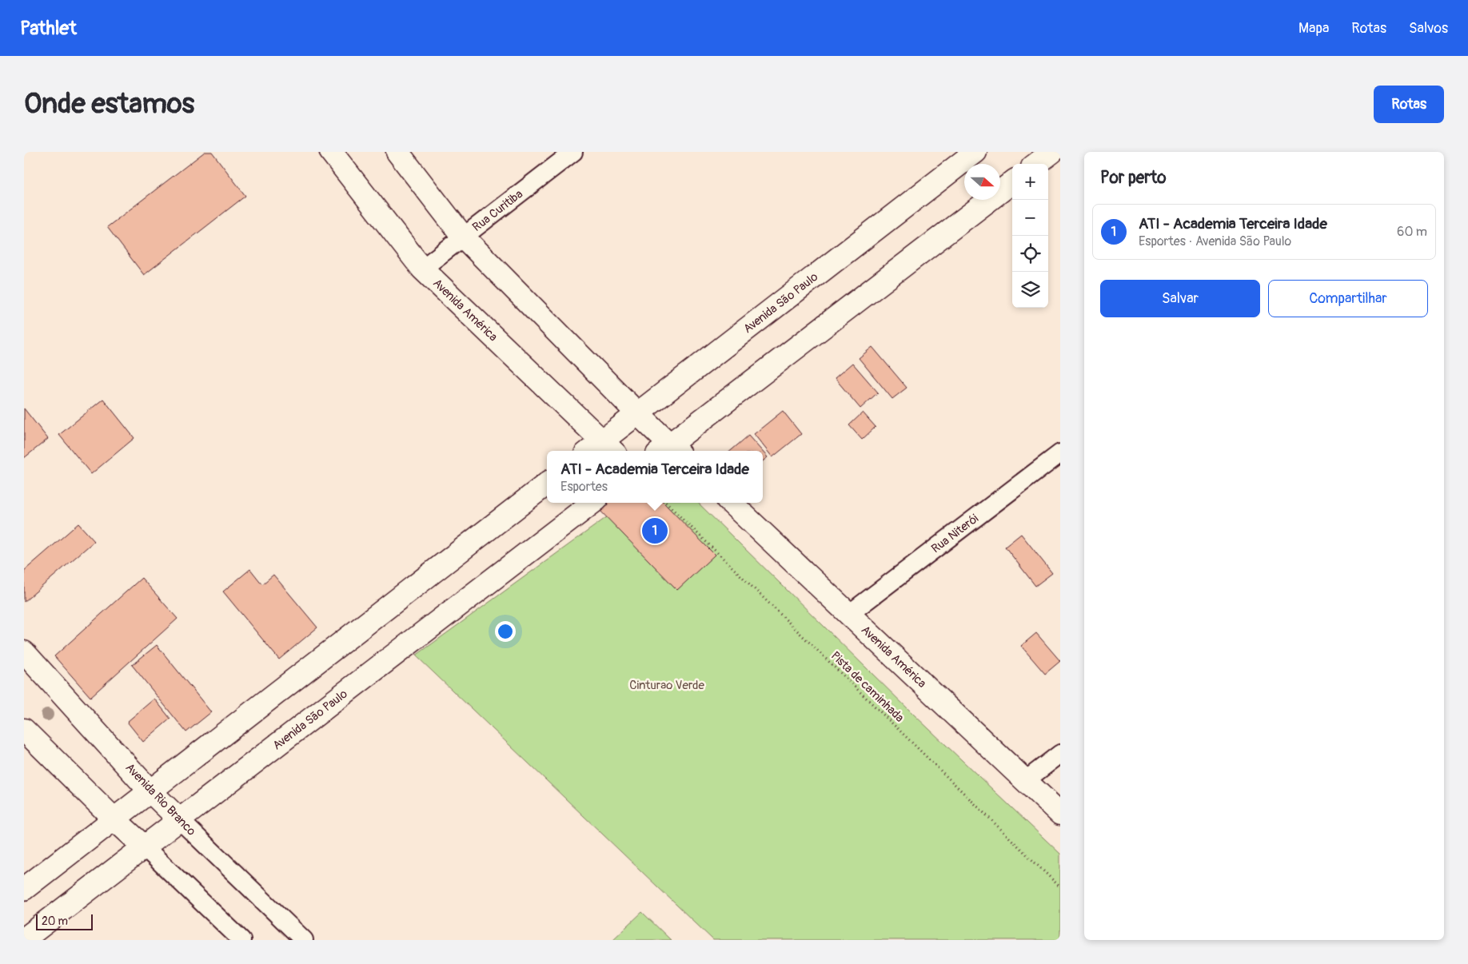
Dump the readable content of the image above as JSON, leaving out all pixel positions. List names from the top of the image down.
{
  "streets": {
    "main road": ["Avenida São Paulo", "Avenida América", "Avenida Rio Branco"],
    "street": ["Rua Curitiba", "Rua Niterói"],
    "path": ["Pista de caminhada"]
  },
  "crossings": [
    ["Rua Curitiba", "Avenida América"],
    ["Avenida São Paulo", "Avenida América"],
    ["Avenida São Paulo", "Avenida Rio Branco"],
    ["Avenida América", "Rua Niterói"]
  ],
  "parks": ["Cinturao Verde"],
  "scale_bar": "20 m",
  "north": "right",
  "page": {
    "header": "Pathlet",
    "nav": ["Mapa", "Rotas", "Salvos"],
    "buttons": [
      "Rotas",
      ["Salvar", "Compartilhar"]
    ],
    "title": "Onde estamos",
    "heading": "Por perto",
    "map_buttons": ["+", "−"],
    "list": [
      {
        "mark": "1",
        "name": "ATI - Academia Terceira Idade",
        "note": "Esportes · Avenida São Paulo",
        "value": "60 m"
      }
    ],
    "popup": ["ATI - Academia Terceira Idade", "Esportes"],
    "pins": "1",
    "scale": "20 m"
  }
}
